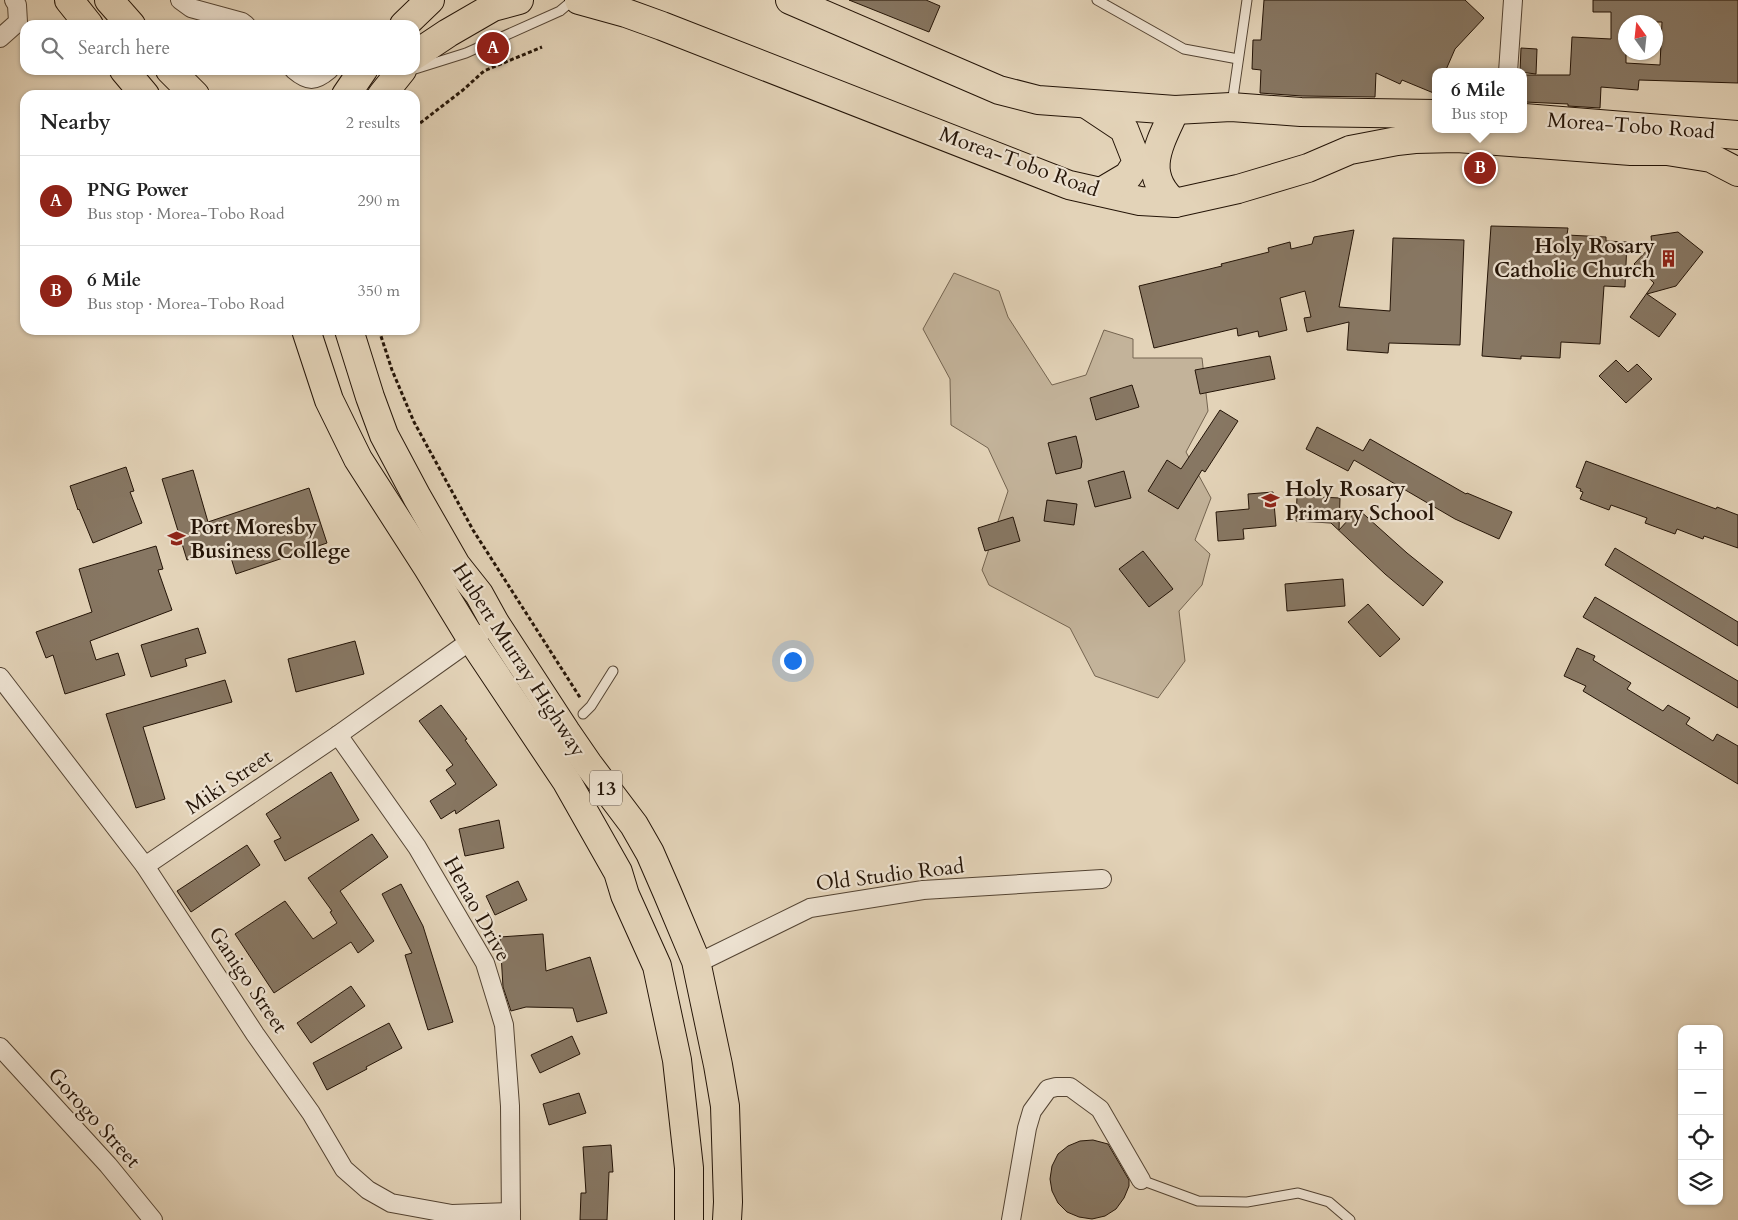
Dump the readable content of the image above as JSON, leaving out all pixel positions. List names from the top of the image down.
{
  "streets": {
    "highway": ["Morea-Tobo Road", "Hubert Murray Highway", "13"],
    "street": [
      "Miki Street",
      "Old Studio Road",
      "Henao Drive",
      "Ganigo Street",
      "Gorogo Street"
    ]
  },
  "crossings": [
    ["Hubert Murray Highway", "Miki Street"],
    ["Hubert Murray Highway", "Old Studio Road"],
    ["Miki Street", "Henao Drive"],
    ["Miki Street", "Ganigo Street"],
    ["Henao Drive", "Ganigo Street"]
  ],
  "places": {
    "building": ["Holy Rosary Catholic Church"],
    "school or university": ["Holy Rosary Primary School", "Port Moresby Business College"]
  },
  "north": "top",
  "page": {
    "search": "Search here",
    "pins": ["A", "B"],
    "popup": ["6 Mile", "Bus stop"],
    "heading": ["Nearby", "2 results"],
    "list": [
      {
        "mark": "A",
        "name": "PNG Power",
        "note": "Bus stop · Morea-Tobo Road",
        "value": "290 m"
      },
      {
        "mark": "B",
        "name": "6 Mile",
        "note": "Bus stop · Morea-Tobo Road",
        "value": "350 m"
      }
    ],
    "map_buttons": ["+", "−"]
  }
}
